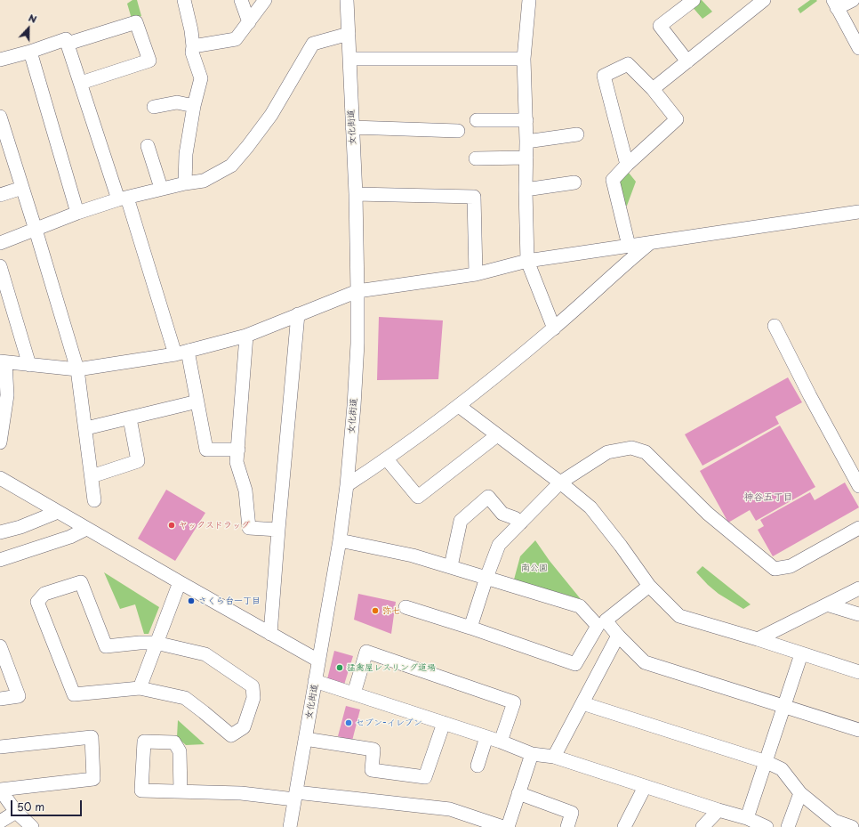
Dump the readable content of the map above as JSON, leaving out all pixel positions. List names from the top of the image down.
{
  "streets": {
    "street": ["女化街道"]
  },
  "districts": ["神谷五丁目"],
  "parks": ["南公園"],
  "places": [
    "ヤックスドラッグ",
    "さくら台一丁目",
    "弥七",
    "猛禽屋レスリング道場",
    "セブン-イレブン"
  ],
  "scale_bar": "50 m",
  "north": "top"
}
